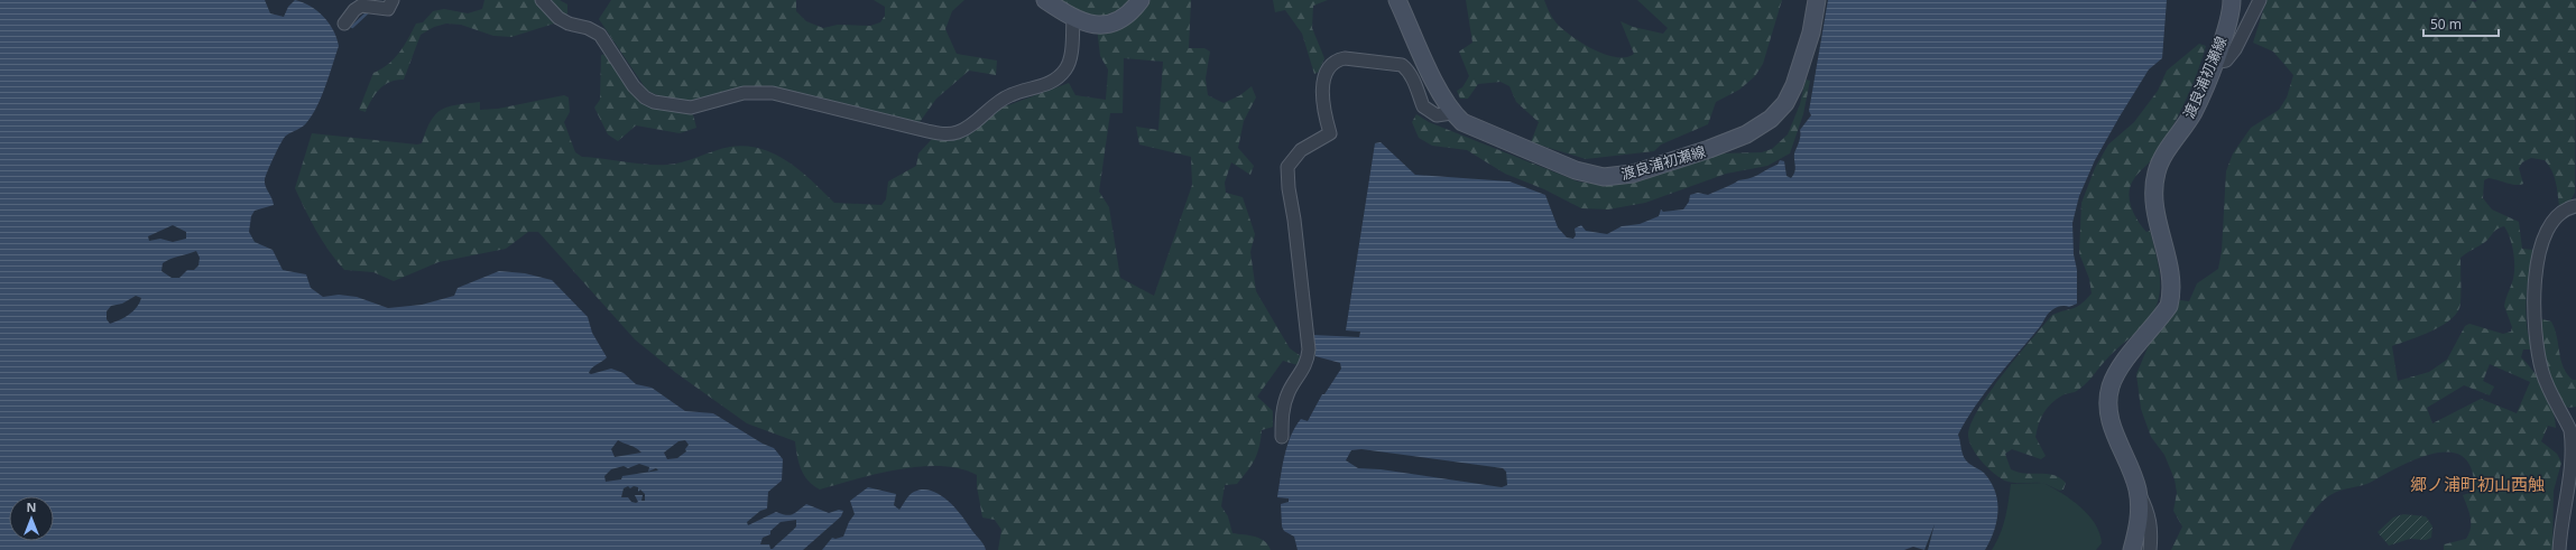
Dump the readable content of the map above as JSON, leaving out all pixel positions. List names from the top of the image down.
{
  "streets": {
    "main road": ["渡良浦初瀬線"]
  },
  "districts": ["郷ノ浦町初山西触"],
  "scale_bar": "50 m",
  "north": "top"
}
